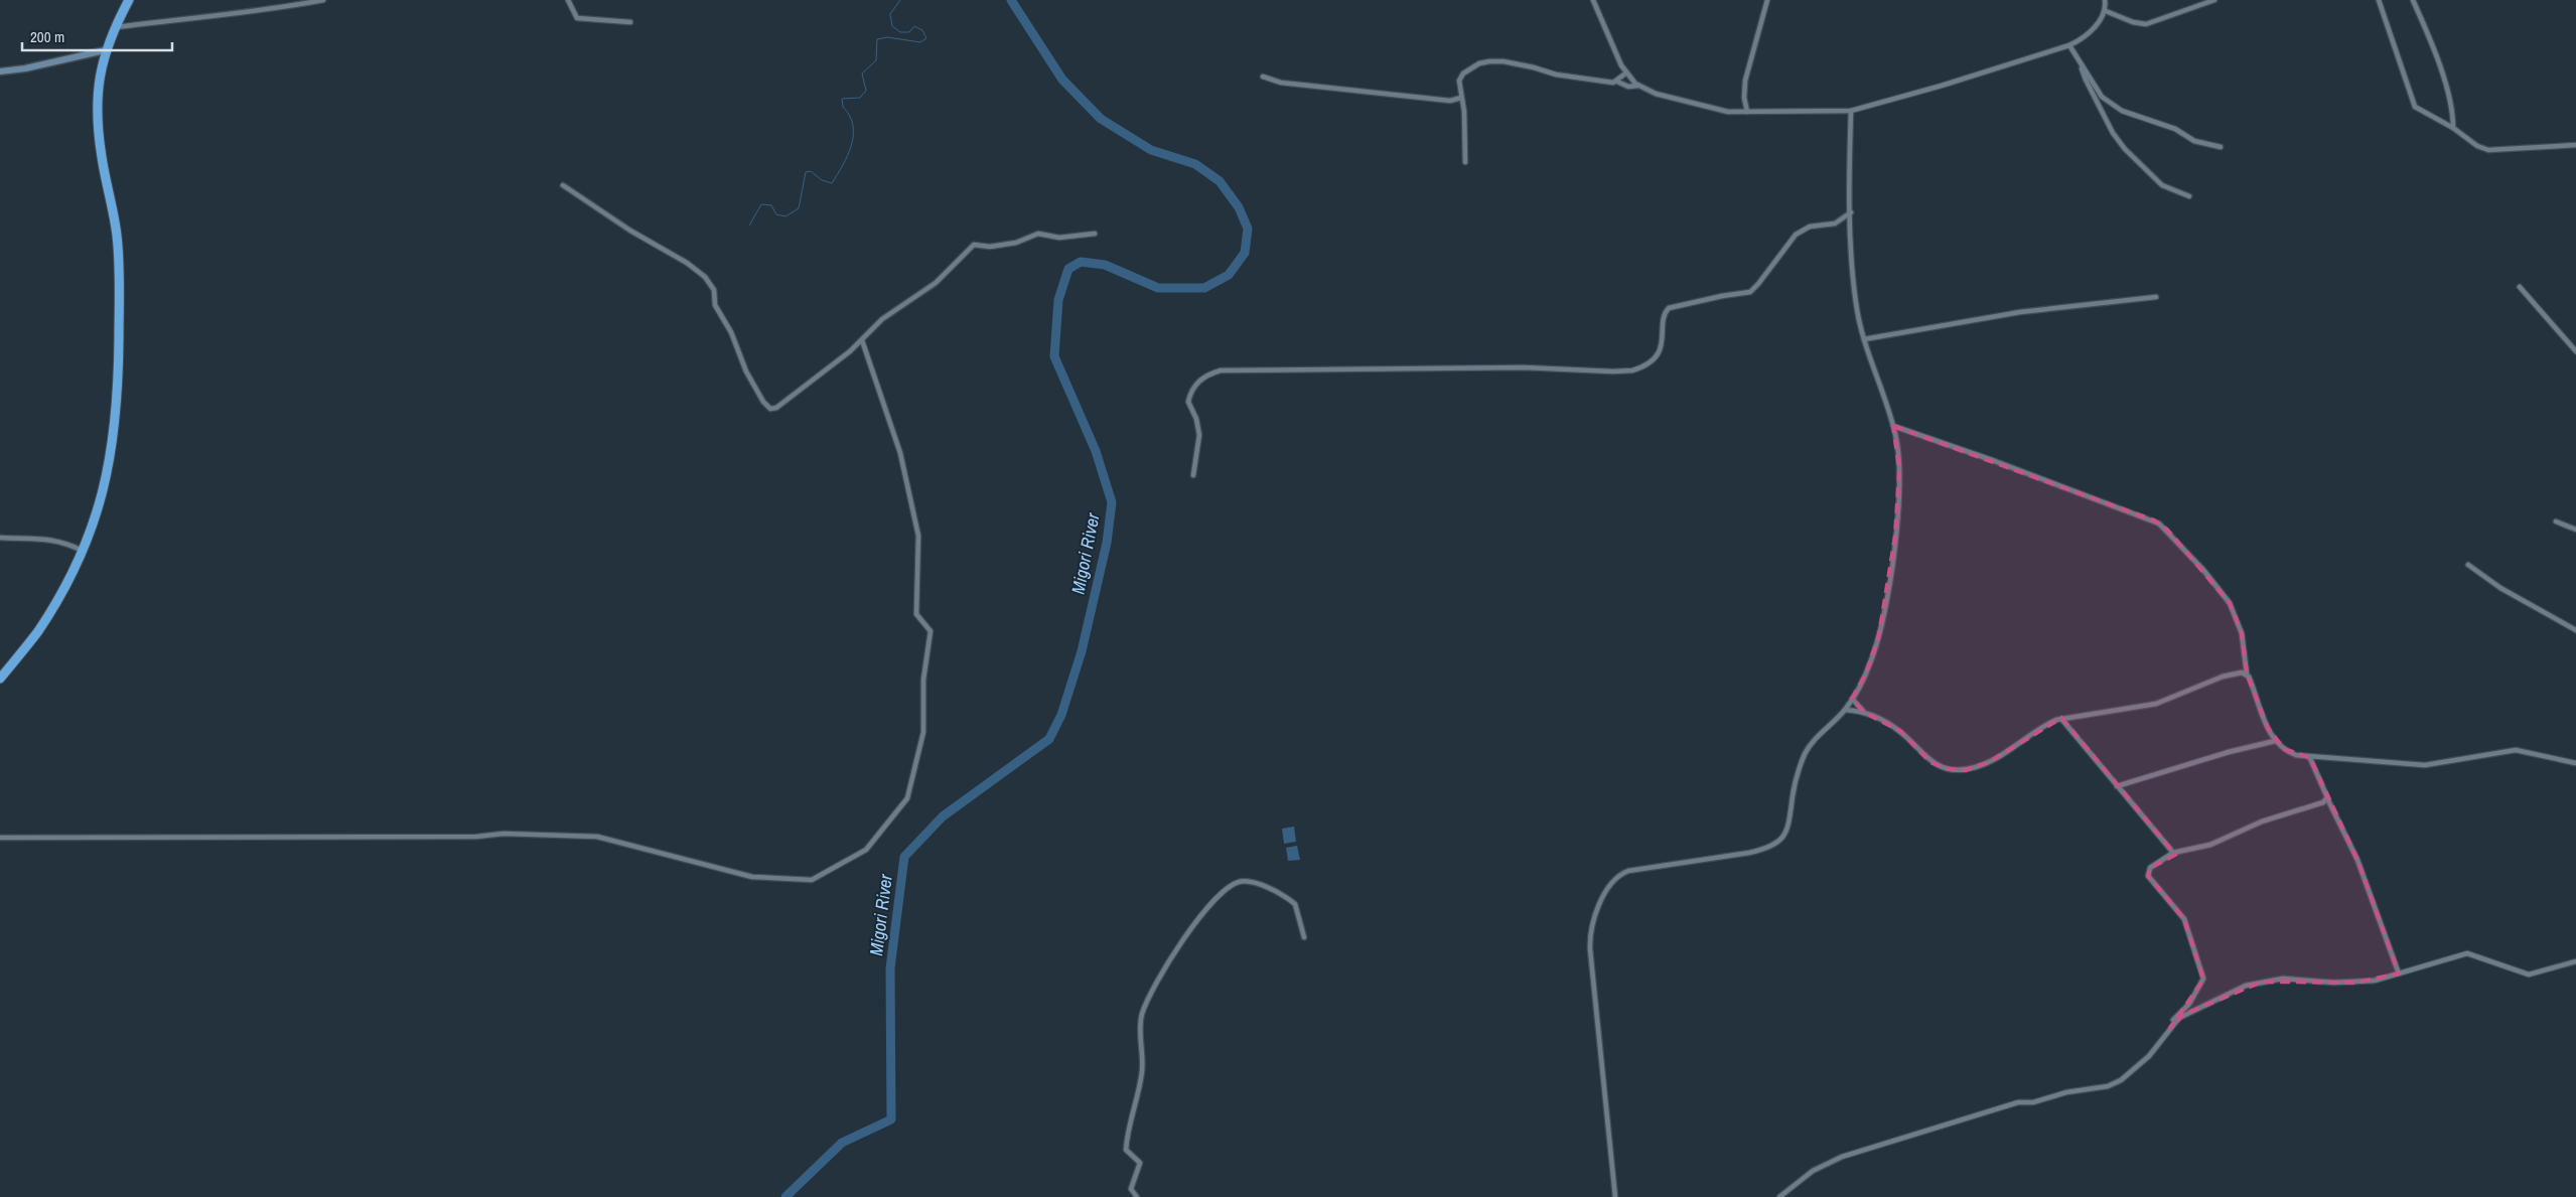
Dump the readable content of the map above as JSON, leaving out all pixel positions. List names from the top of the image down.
{
  "water": ["Migori River"],
  "scale_bar": "200 m"
}
